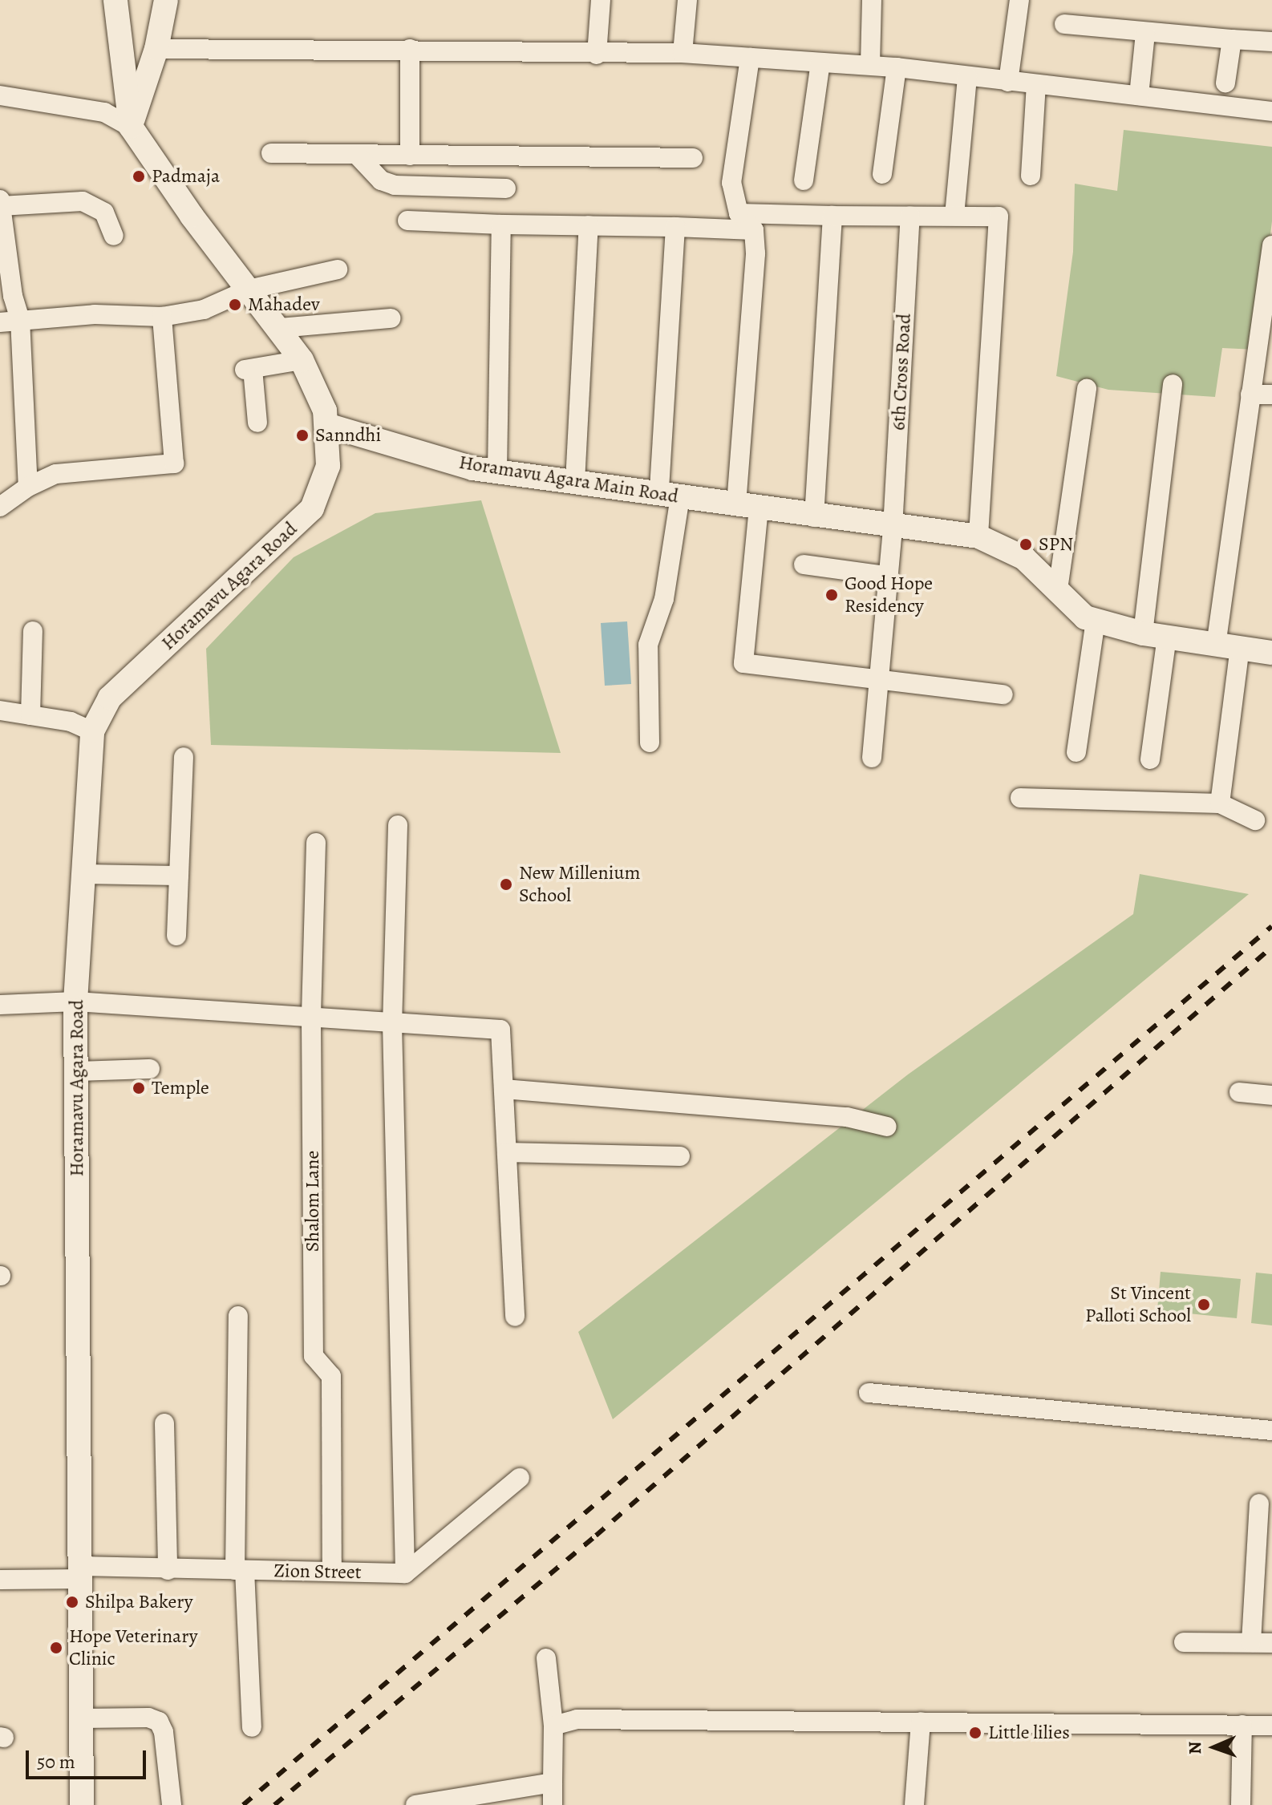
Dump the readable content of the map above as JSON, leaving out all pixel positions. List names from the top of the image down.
{
  "streets": {
    "street": [
      "6th Cross Road",
      "Horamavu Agara Main Road",
      "Horamavu Agara Road",
      "Shalom Lane",
      "Zion Street"
    ]
  },
  "crossings": [
    ["6th Cross Road", "Horamavu Agara Main Road"],
    ["Horamavu Agara Main Road", "Horamavu Agara Road"],
    ["Horamavu Agara Road", "Zion Street"],
    ["Shalom Lane", "Zion Street"]
  ],
  "places": [
    "Padmaja",
    "Mahadev",
    "Sanndhi",
    "SPN",
    "Good Hope Residency",
    "New Millenium School",
    "Temple",
    "St Vincent Palloti School",
    "Shilpa Bakery",
    "Hope Veterinary Clinic",
    "Little lilies"
  ],
  "scale_bar": "50 m",
  "north": "left"
}
